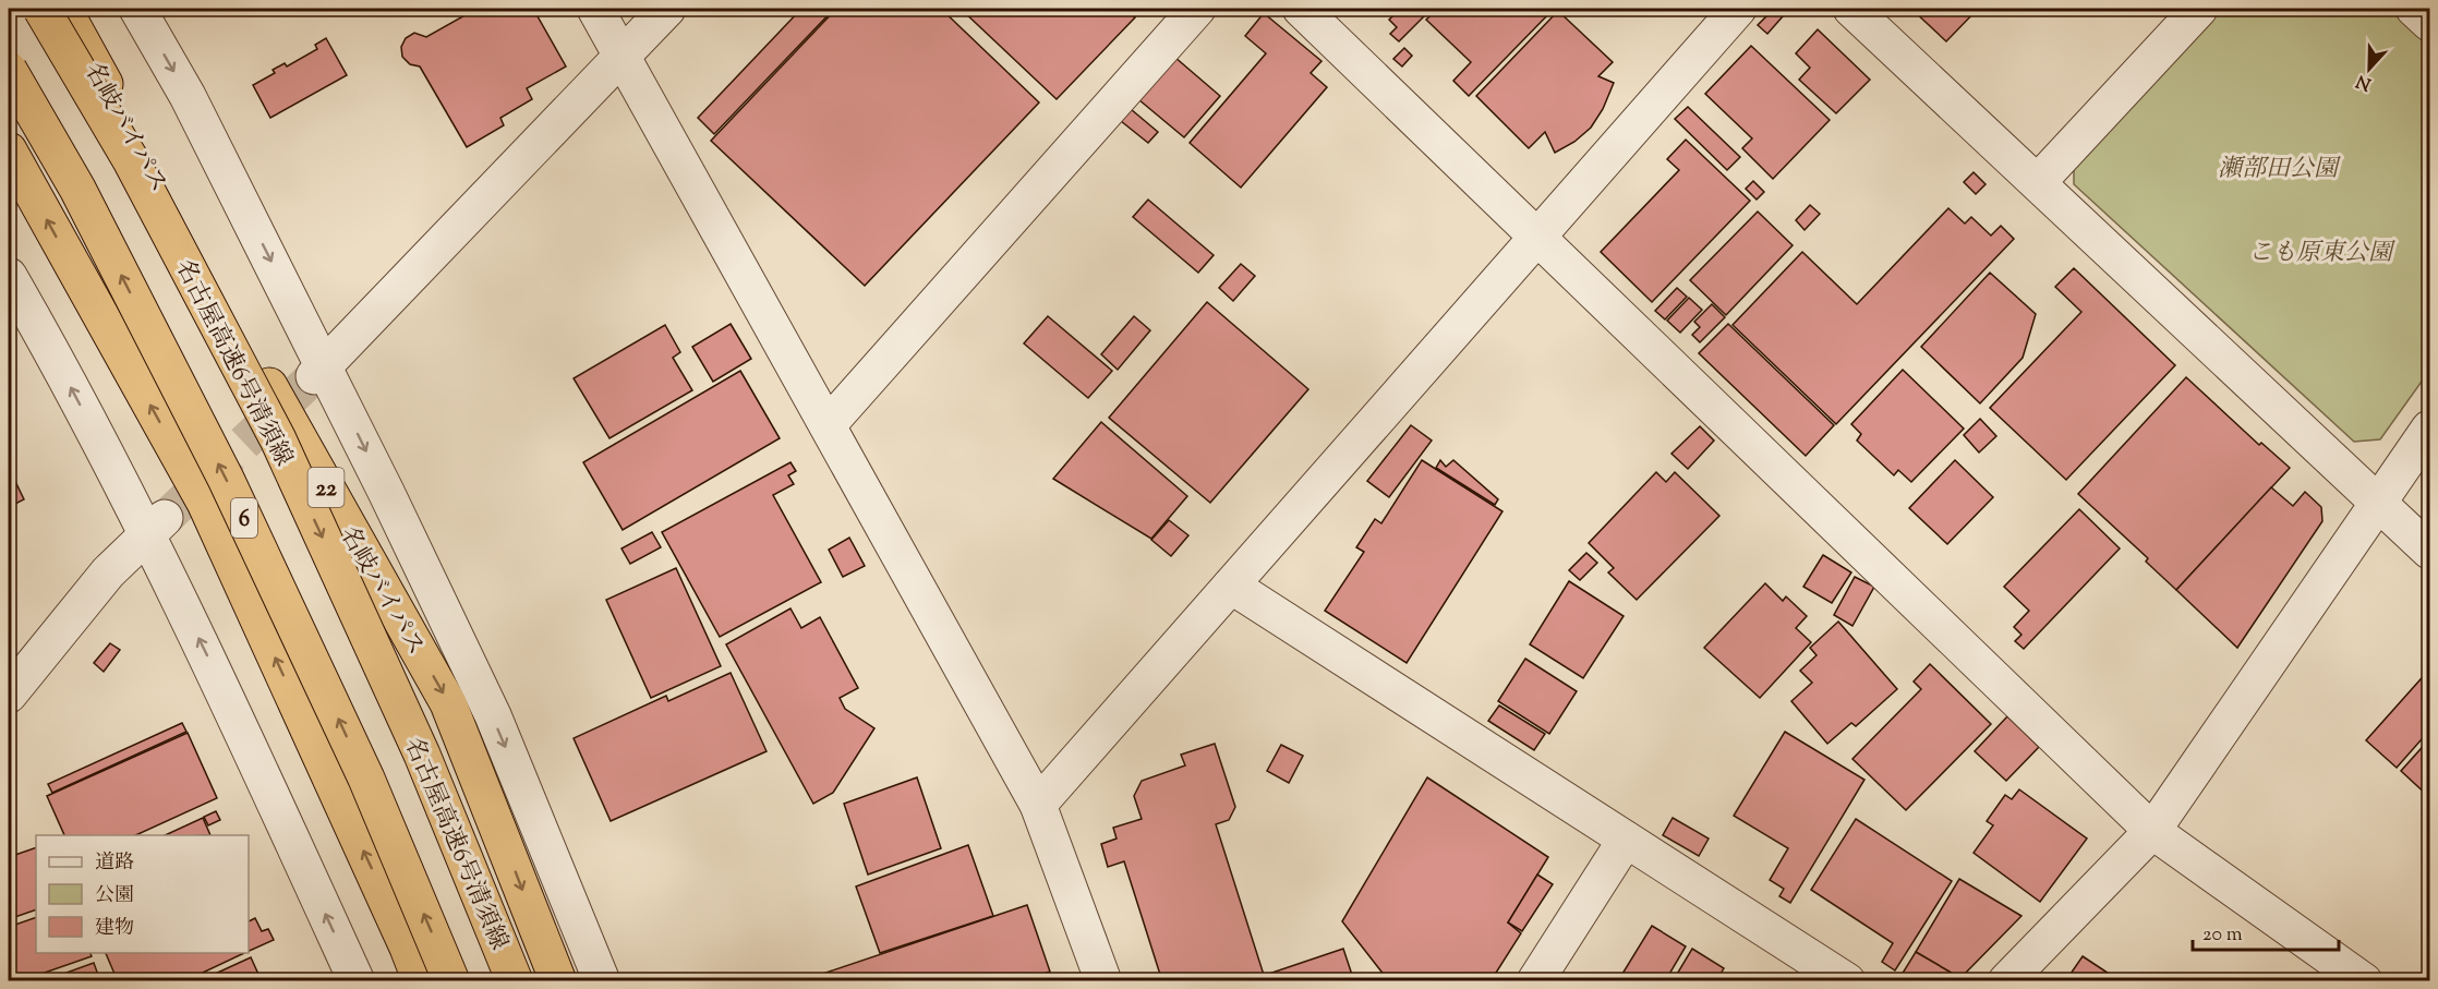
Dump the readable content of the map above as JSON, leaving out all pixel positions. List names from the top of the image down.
{
  "streets": {
    "highway": [
      "名岐バイパス",
      "名古屋高速6号清須線",
      "22",
      "6"
    ]
  },
  "parks": ["瀬部田公園", "こも原東公園"],
  "legend": ["道路", "公園", "建物"],
  "scale_bar": "20 m",
  "north": "bottom"
}
